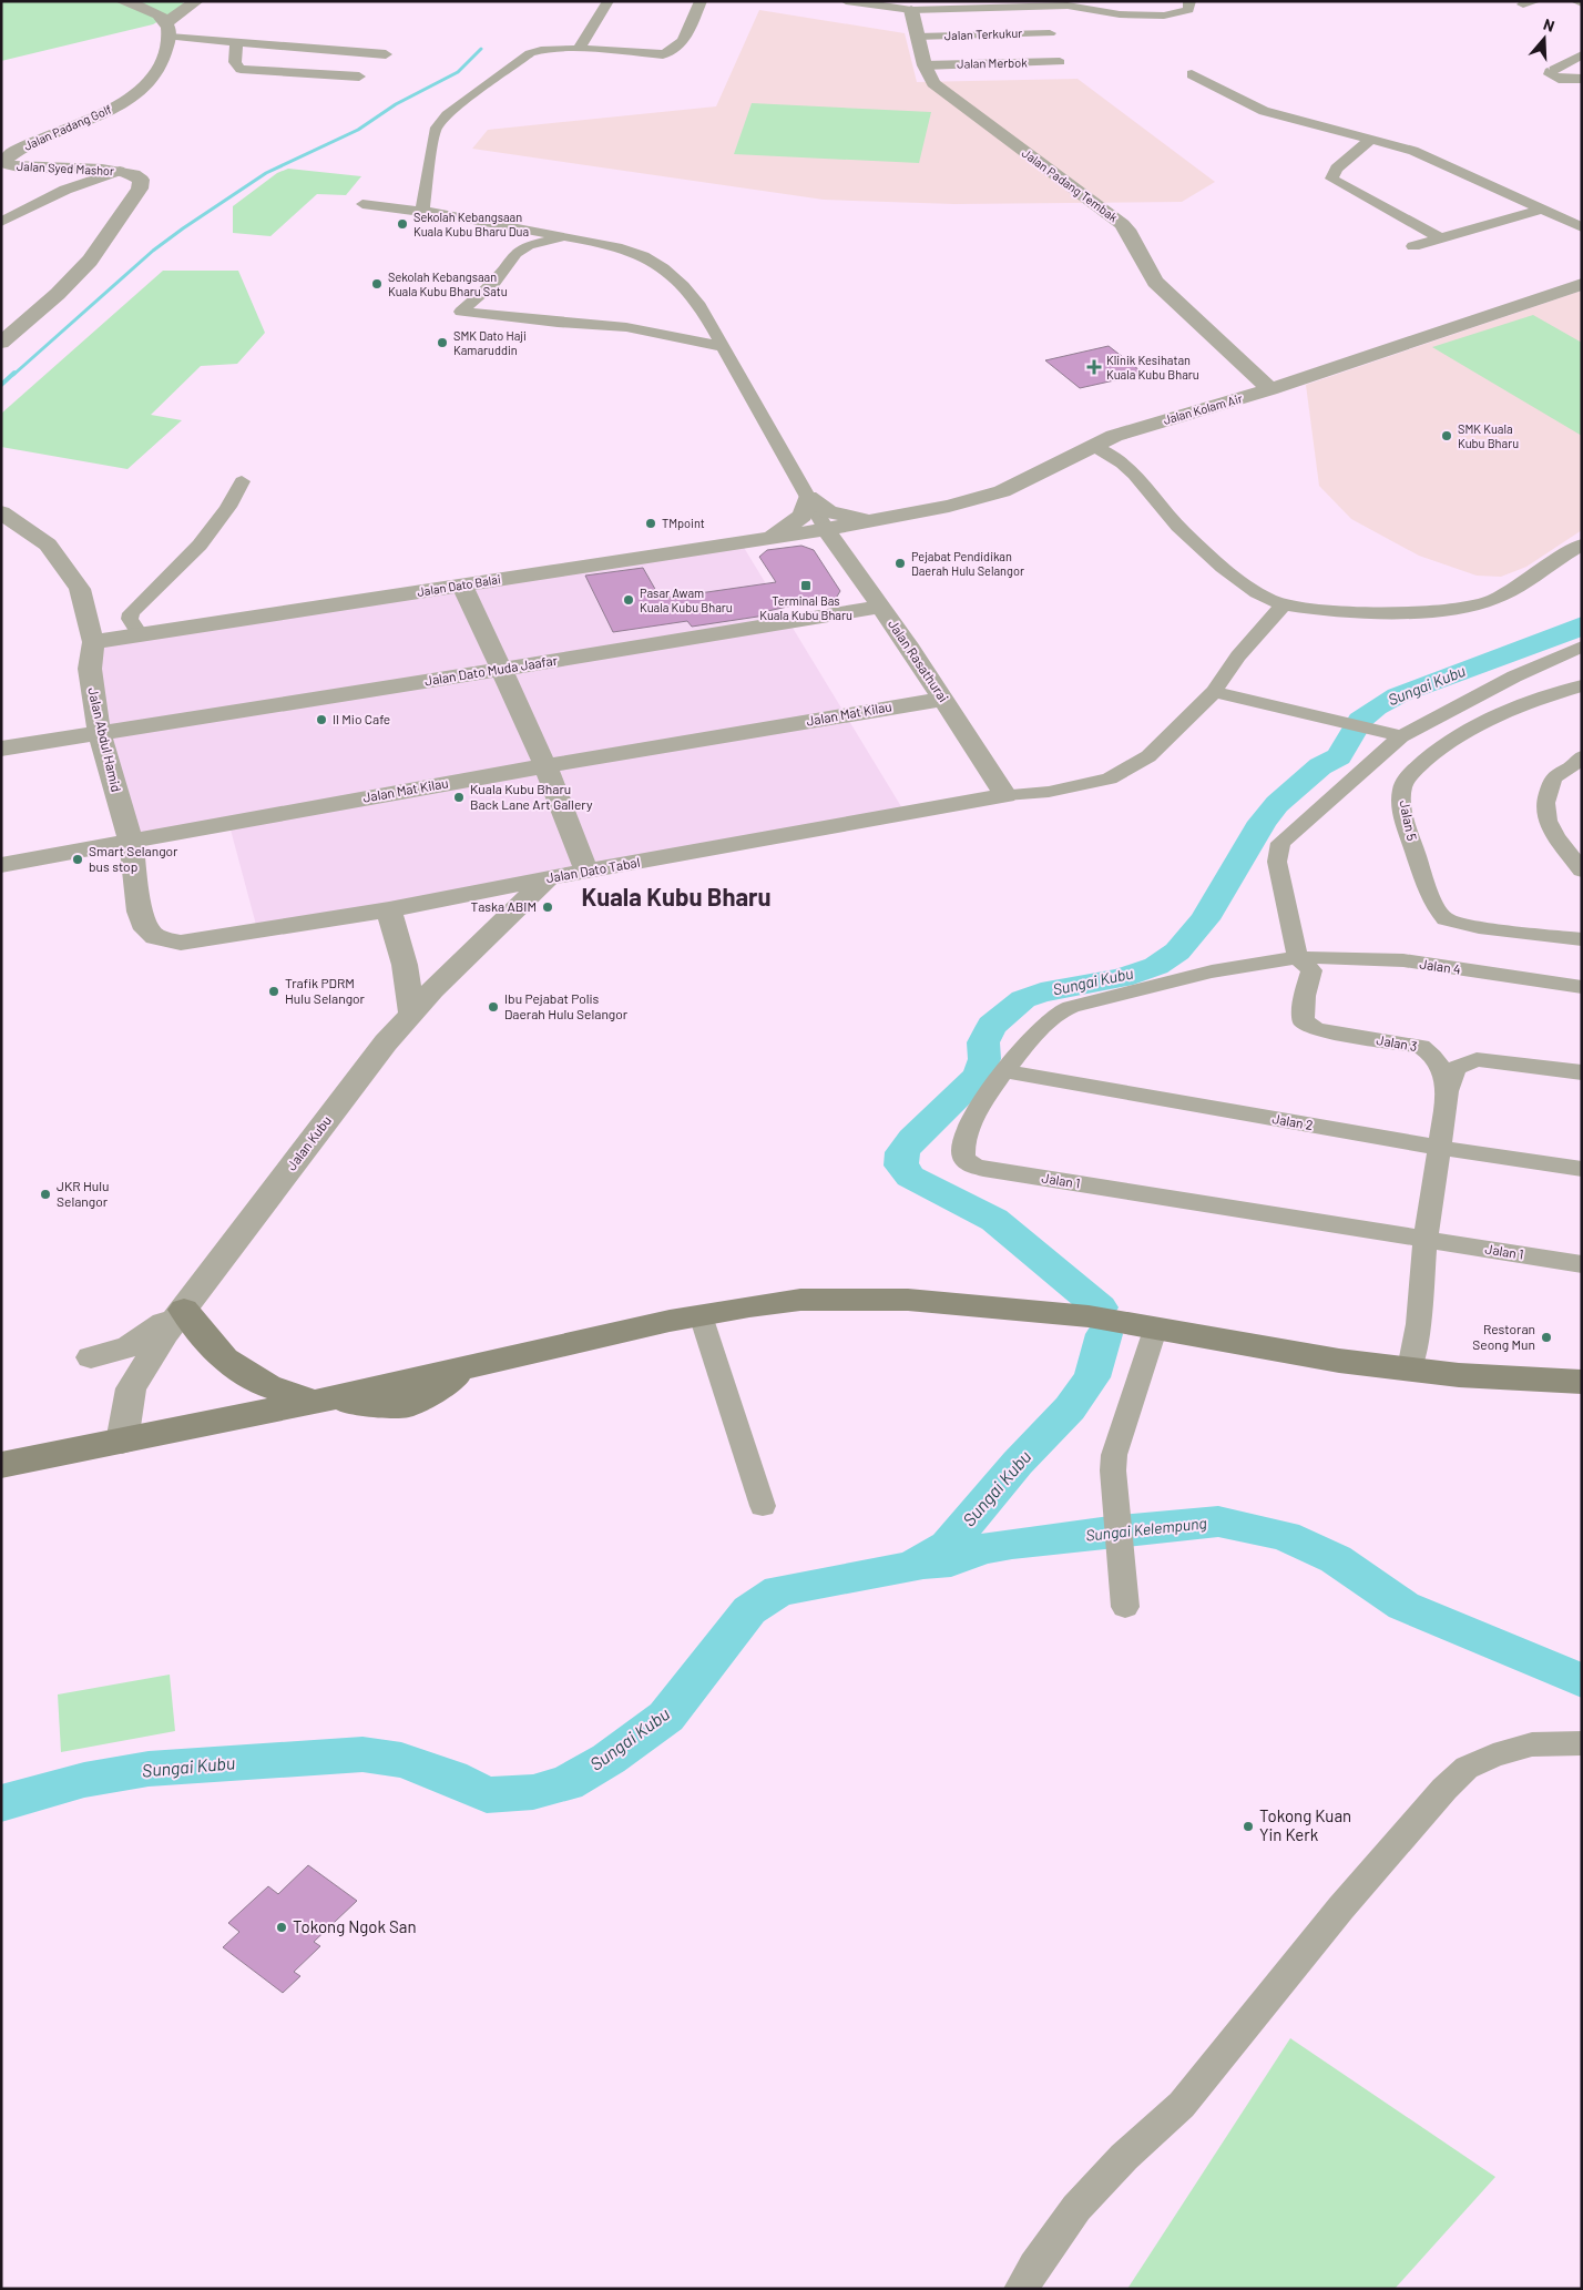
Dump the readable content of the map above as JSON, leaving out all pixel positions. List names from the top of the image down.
{
  "streets": {
    "street": [
      "Jalan Terkukur",
      "Jalan Merbok",
      "Jalan Padang Golf",
      "Jalan Syed Mashor",
      "Jalan Padang Tembak",
      "Jalan Kolam Air",
      "Jalan Dato Balai",
      "Jalan Rasathurai",
      "Jalan Dato Muda Jaafar",
      "Jalan Mat Kilau",
      "Jalan Abdul Hamid",
      "Jalan 5",
      "Jalan Dato Tabal",
      "Jalan 4",
      "Jalan 3",
      "Jalan 2",
      "Jalan Kubu",
      "Jalan 1"
    ]
  },
  "crossings": [
    ["Jalan Terkukur", "Jalan Padang Tembak"],
    ["Jalan Merbok", "Jalan Padang Tembak"],
    ["Jalan Padang Golf", "Jalan Syed Mashor"],
    ["Jalan Padang Tembak", "Jalan Kolam Air"],
    ["Jalan Dato Balai", "Jalan Abdul Hamid"],
    ["Jalan Rasathurai", "Jalan Dato Muda Jaafar"],
    ["Jalan Rasathurai", "Jalan Mat Kilau"],
    ["Jalan Rasathurai", "Jalan Dato Tabal"],
    ["Jalan Dato Muda Jaafar", "Jalan Abdul Hamid"],
    ["Jalan Mat Kilau", "Jalan Abdul Hamid"],
    ["Jalan Abdul Hamid", "Jalan Dato Tabal"],
    ["Jalan Dato Tabal", "Jalan Kubu"],
    ["Jalan 4", "Jalan 3"],
    ["Jalan 4", "Jalan 1"],
    ["Jalan 3", "Jalan 1"],
    ["Jalan 2", "Jalan 1"]
  ],
  "districts": ["Kuala Kubu Bharu"],
  "water": ["Sungai Kubu", "Sungai Kelempung"],
  "places": {
    "other": [
      "Sekolah Kebangsaan Kuala Kubu Bharu Dua",
      "Sekolah Kebangsaan Kuala Kubu Bharu Satu",
      "SMK Dato Haji Kamaruddin",
      "SMK Kuala Kubu Bharu",
      "TMpoint",
      "Pejabat Pendidikan Daerah Hulu Selangor",
      "Pasar Awam Kuala Kubu Bharu",
      "Il Mio Cafe",
      "Kuala Kubu Bharu Back Lane Art Gallery",
      "Smart Selangor bus stop",
      "Taska ABIM",
      "Trafik PDRM Hulu Selangor",
      "Ibu Pejabat Polis Daerah Hulu Selangor",
      "JKR Hulu Selangor",
      "Restoran Seong Mun",
      "Tokong Kuan Yin Kerk",
      "Tokong Ngok San"
    ],
    "health": ["Klinik Kesihatan Kuala Kubu Bharu"],
    "transit": ["Terminal Bas Kuala Kubu Bharu"]
  },
  "north": "top"
}
